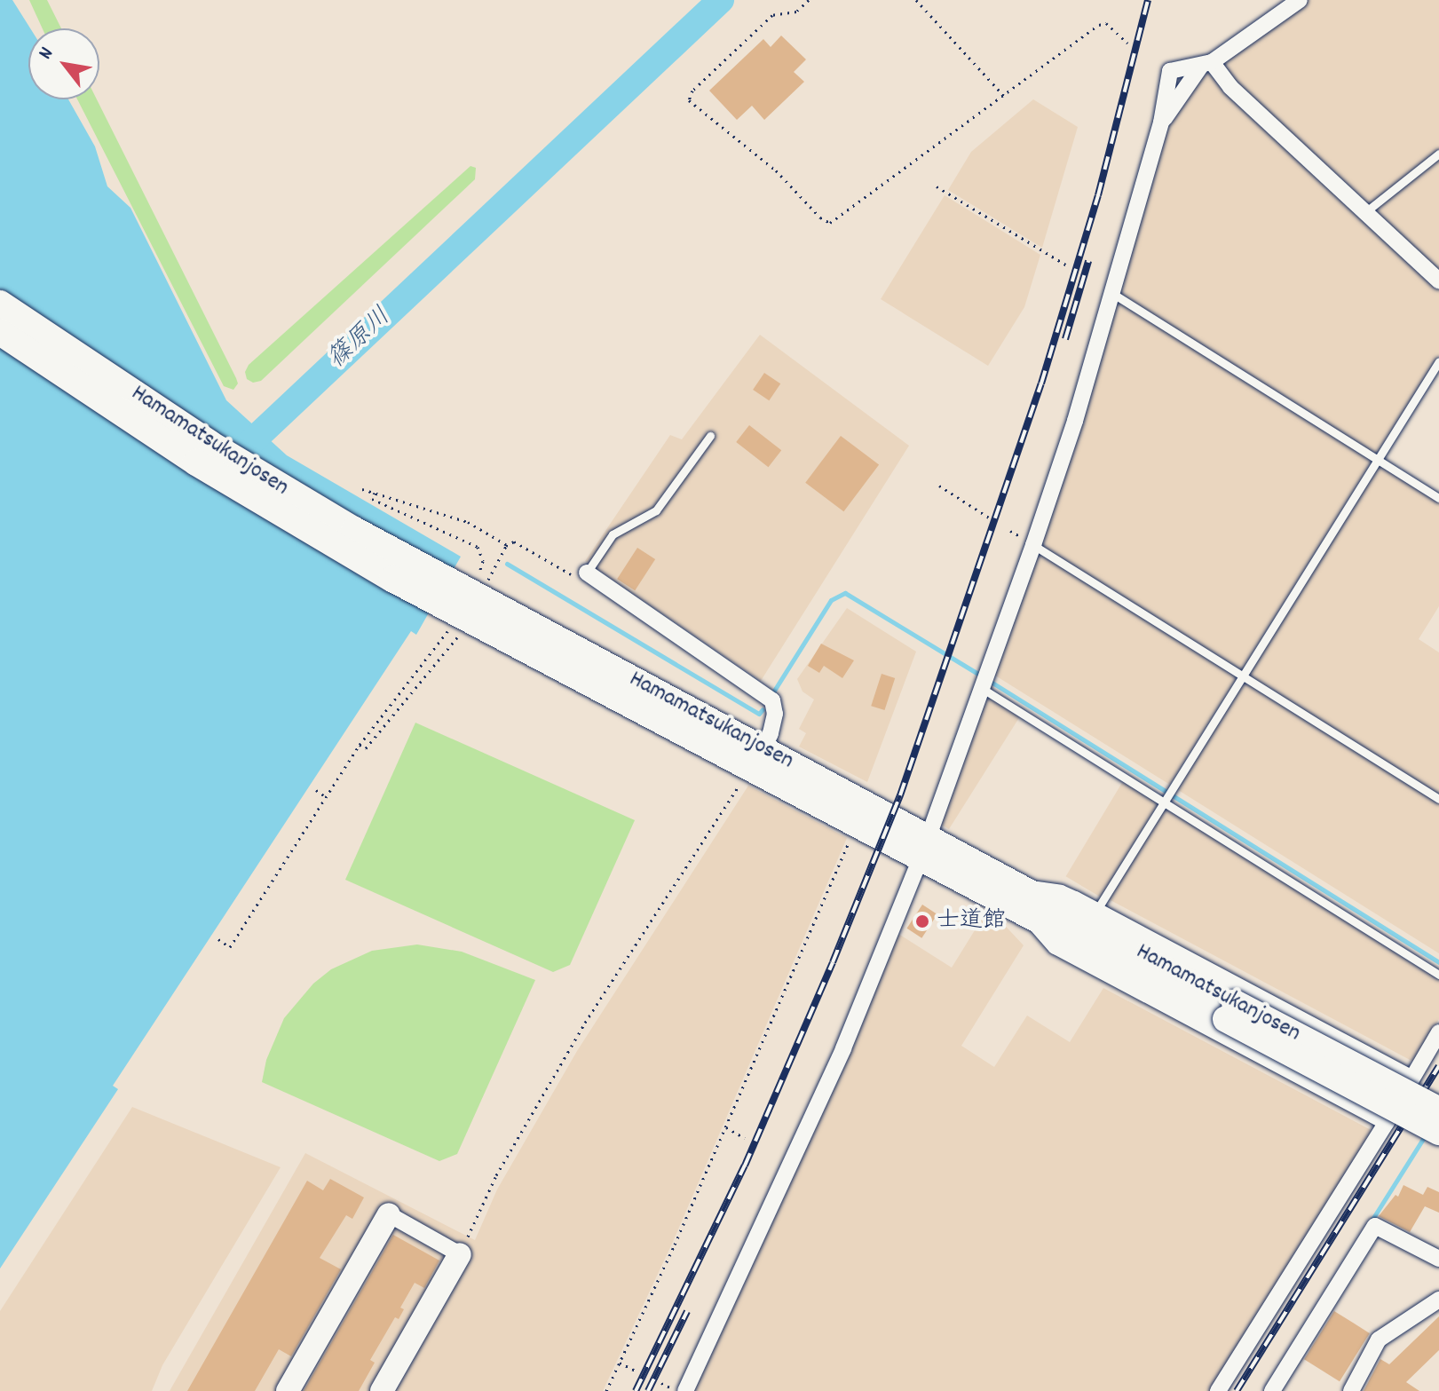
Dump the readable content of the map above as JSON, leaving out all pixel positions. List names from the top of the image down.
{
  "streets": {
    "main road": ["Hamamatsukanjosen"]
  },
  "water": ["篠原川"],
  "places": ["士道館"],
  "north": "top left"
}
